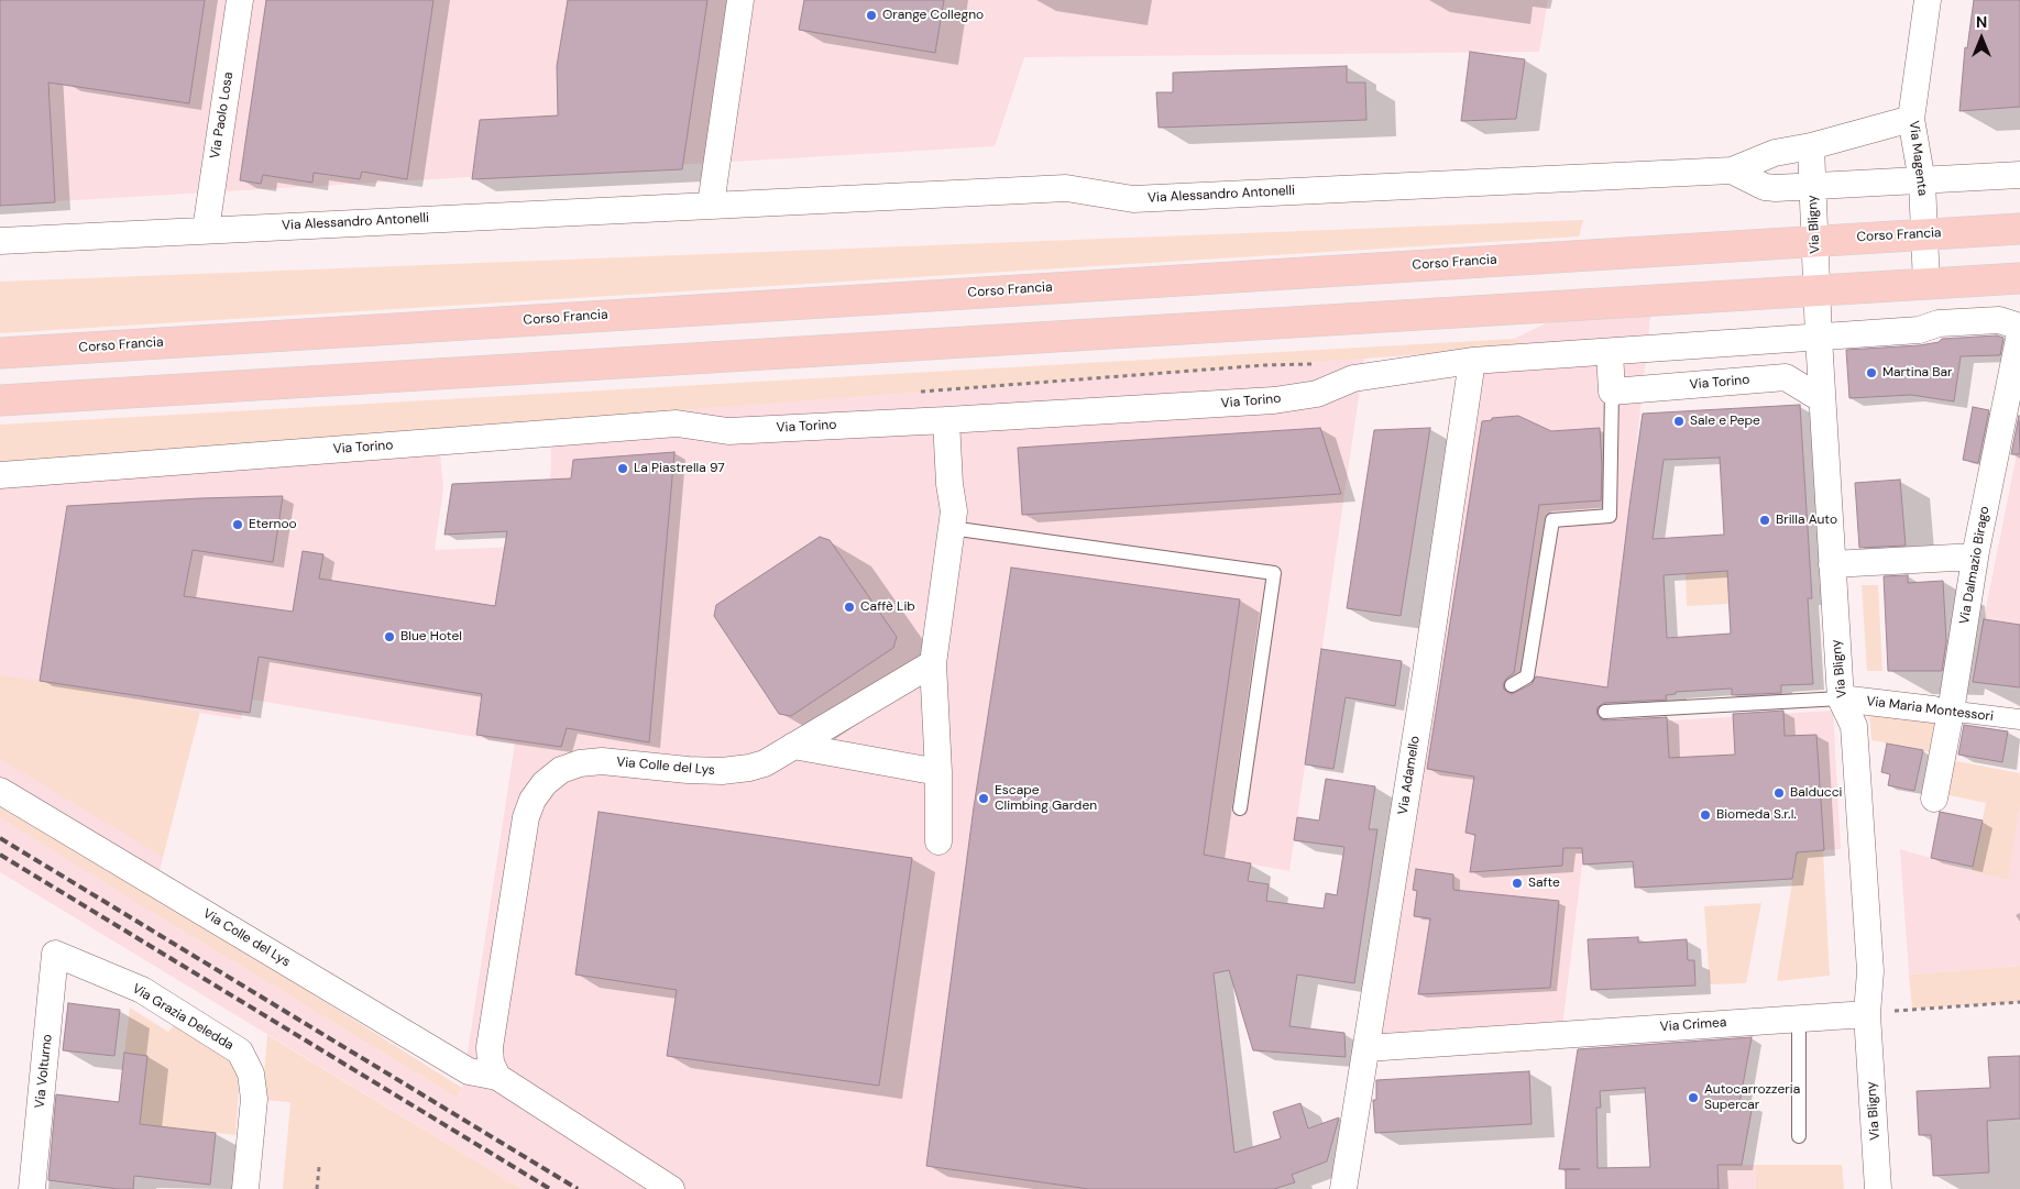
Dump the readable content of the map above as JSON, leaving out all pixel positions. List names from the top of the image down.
{
  "streets": {
    "main road": ["Corso Francia"],
    "street": [
      "Via Paolo Losa",
      "Via Magenta",
      "Via Alessandro Antonelli",
      "Via Bligny",
      "Via Torino",
      "Via Dalmazio Birago",
      "Via Maria Montessori",
      "Via Colle del Lys",
      "Via Adamello",
      "Via Grazia Deledda",
      "Via Crimea",
      "Via Volturno"
    ]
  },
  "crossings": [
    ["Via Paolo Losa", "Via Alessandro Antonelli"],
    ["Via Magenta", "Via Alessandro Antonelli"],
    ["Via Magenta", "Corso Francia"],
    ["Via Alessandro Antonelli", "Via Bligny"],
    ["Via Bligny", "Corso Francia"],
    ["Via Bligny", "Via Torino"],
    ["Via Bligny", "Via Maria Montessori"],
    ["Via Bligny", "Via Crimea"],
    ["Via Torino", "Via Adamello"],
    ["Via Dalmazio Birago", "Via Maria Montessori"],
    ["Via Adamello", "Via Crimea"],
    ["Via Grazia Deledda", "Via Volturno"]
  ],
  "places": [
    "Orange Collegno",
    "Martina Bar",
    "Sale e Pepe",
    "La Piastrella 97",
    "Brilla Auto",
    "Eternoo",
    "Caffè Lib",
    "Blue Hotel",
    "Balducci",
    "Escape Climbing Garden",
    "Biomeda S.r.l.",
    "Safte",
    "Autocarrozzeria Supercar"
  ],
  "north": "top"
}
